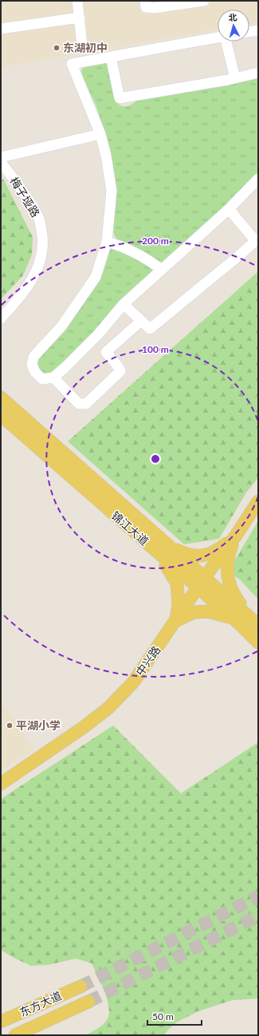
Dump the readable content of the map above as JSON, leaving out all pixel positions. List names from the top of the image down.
{
  "streets": {
    "main road": ["锦江大道", "中兴路", "东方大道"],
    "street": ["梅子垭路"]
  },
  "crossings": [
    ["锦江大道", "中兴路"]
  ],
  "places": ["东湖初中", "平湖小学"],
  "scale_bar": "50 m",
  "north": "top",
  "rings": ["200 m", "100 m"]
}
